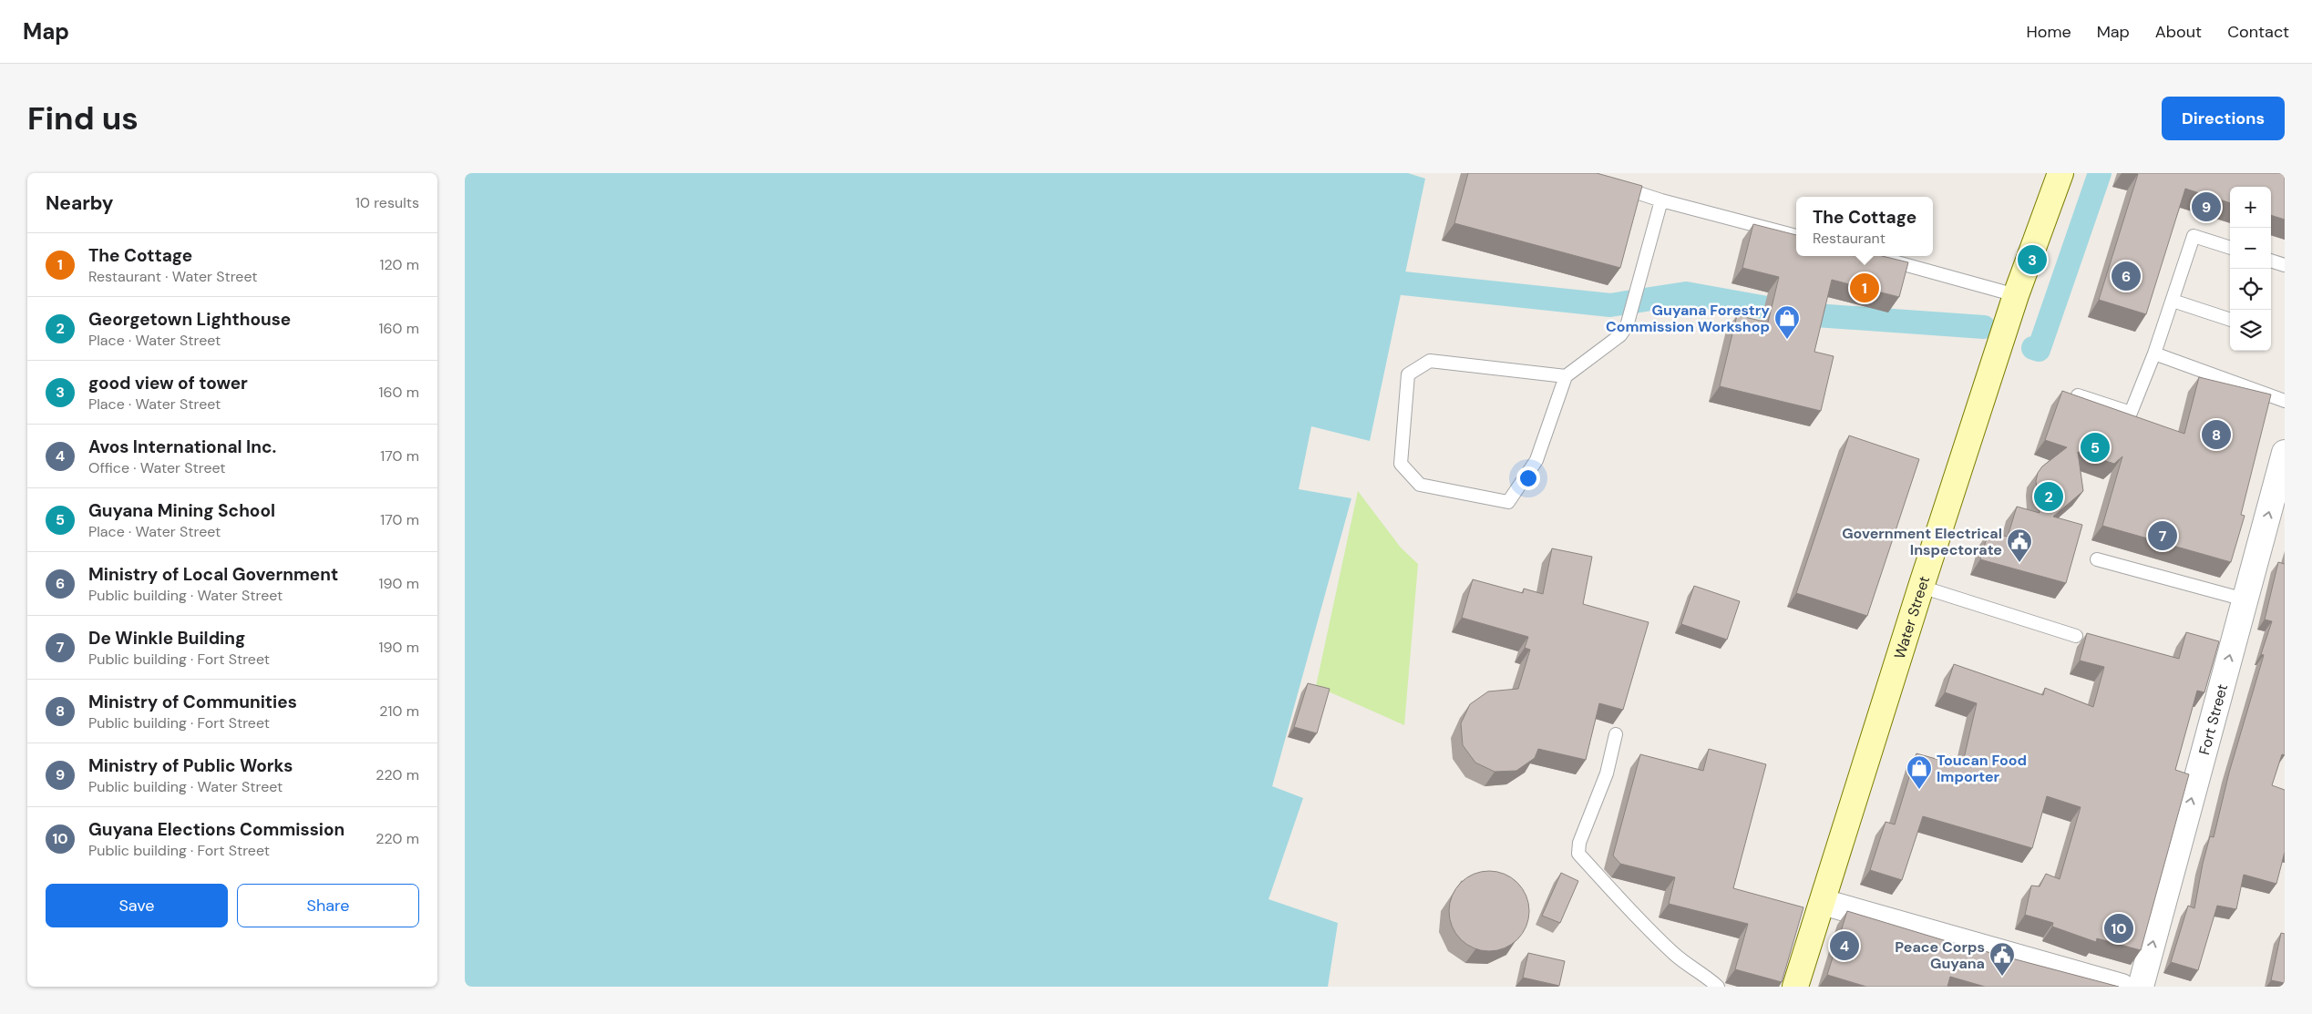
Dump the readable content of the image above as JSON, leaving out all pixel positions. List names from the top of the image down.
{
  "streets": {
    "street": ["Water Street", "Fort Street"]
  },
  "one_way": ["Fort Street"],
  "places": {
    "shop": ["Guyana Forestry Commission Workshop", "Toucan Food Importer"],
    "public building": ["Government Electrical Inspectorate", "Peace Corps Guyana"]
  },
  "page": {
    "header": "Map",
    "nav": [
      "Home",
      "Map",
      "About",
      "Contact"
    ],
    "buttons": [
      "Directions",
      ["Save", "Share"]
    ],
    "title": "Find us",
    "heading": ["Nearby", "10 results"],
    "map_buttons": ["+", "−"],
    "pins": [
      "9",
      "3",
      "6",
      "1",
      "8",
      "5",
      "2",
      "7",
      "10",
      "4"
    ],
    "popup": ["The Cottage", "Restaurant"],
    "list": [
      {
        "mark": "1",
        "name": "The Cottage",
        "note": "Restaurant · Water Street",
        "value": "120 m"
      },
      {
        "mark": "2",
        "name": "Georgetown Lighthouse",
        "note": "Place · Water Street",
        "value": "160 m"
      },
      {
        "mark": "3",
        "name": "good view of tower",
        "note": "Place · Water Street",
        "value": "160 m"
      },
      {
        "mark": "4",
        "name": "Avos International Inc.",
        "note": "Office · Water Street",
        "value": "170 m"
      },
      {
        "mark": "5",
        "name": "Guyana Mining School",
        "note": "Place · Water Street",
        "value": "170 m"
      },
      {
        "mark": "6",
        "name": "Ministry of Local Government",
        "note": "Public building · Water Street",
        "value": "190 m"
      },
      {
        "mark": "7",
        "name": "De Winkle Building",
        "note": "Public building · Fort Street",
        "value": "190 m"
      },
      {
        "mark": "8",
        "name": "Ministry of Communities",
        "note": "Public building · Fort Street",
        "value": "210 m"
      },
      {
        "mark": "9",
        "name": "Ministry of Public Works",
        "note": "Public building · Water Street",
        "value": "220 m"
      },
      {
        "mark": "10",
        "name": "Guyana Elections Commission",
        "note": "Public building · Fort Street",
        "value": "220 m"
      }
    ]
  }
}
